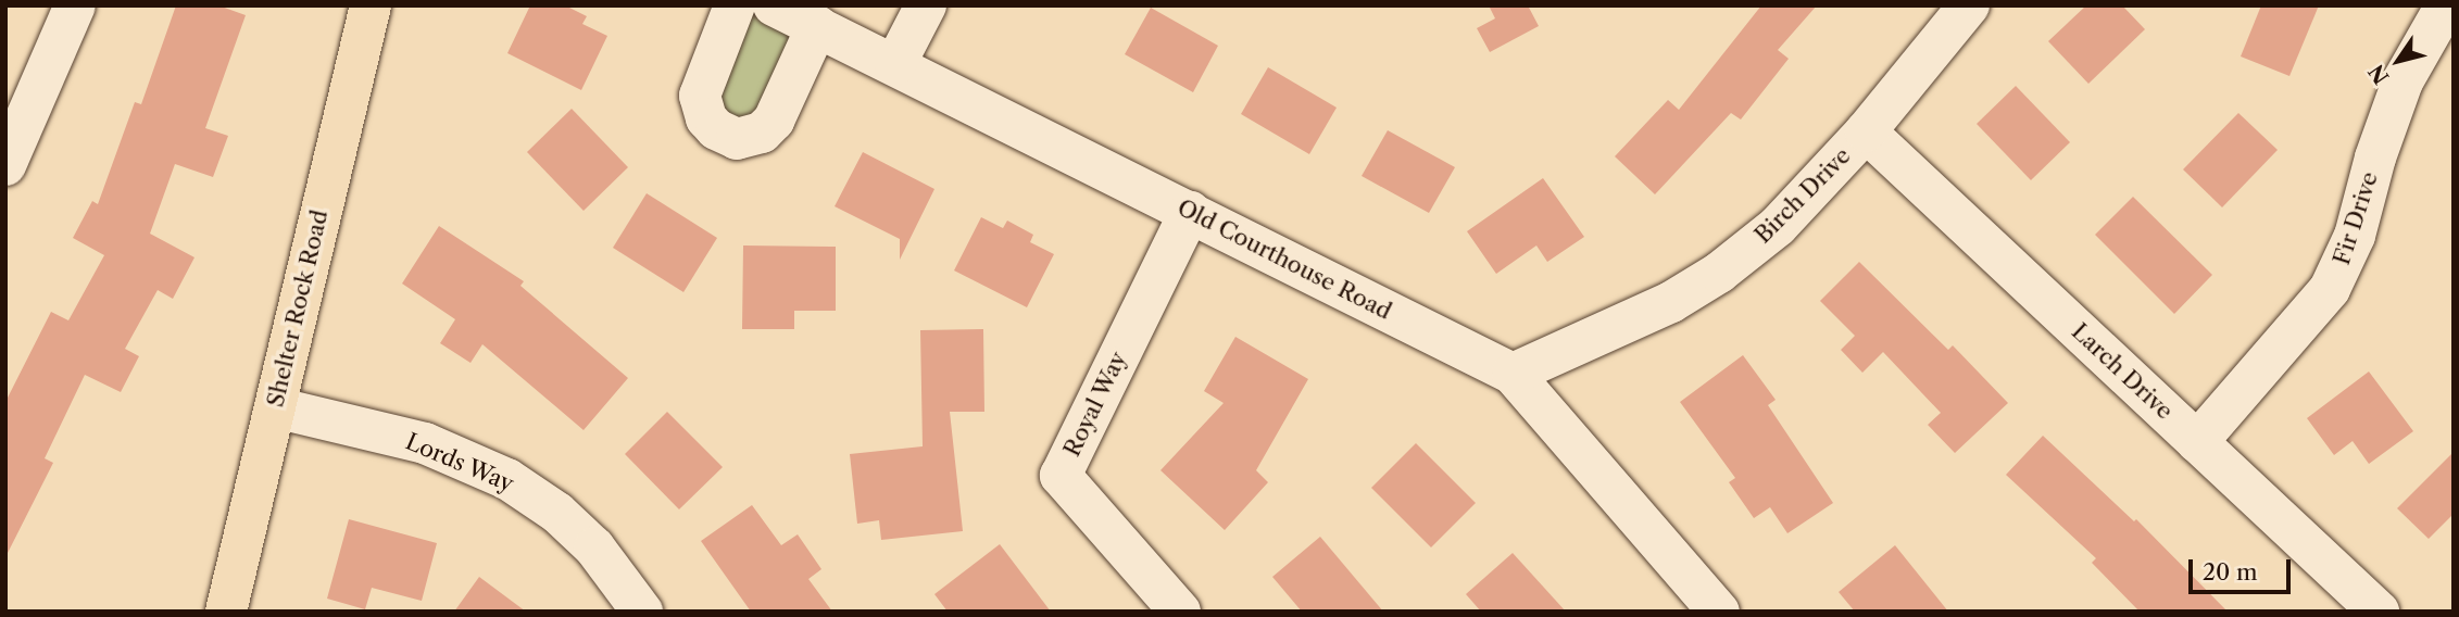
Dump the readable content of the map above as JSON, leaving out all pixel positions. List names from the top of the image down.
{
  "streets": {
    "main road": ["Shelter Rock Road"],
    "street": [
      "Birch Drive",
      "Fir Drive",
      "Old Courthouse Road",
      "Larch Drive",
      "Royal Way",
      "Lords Way"
    ]
  },
  "crossings": [
    ["Birch Drive", "Old Courthouse Road"],
    ["Birch Drive", "Larch Drive"],
    ["Fir Drive", "Larch Drive"],
    ["Old Courthouse Road", "Royal Way"],
    ["Shelter Rock Road", "Lords Way"]
  ],
  "scale_bar": "20 m",
  "north": "bottom left"
}
